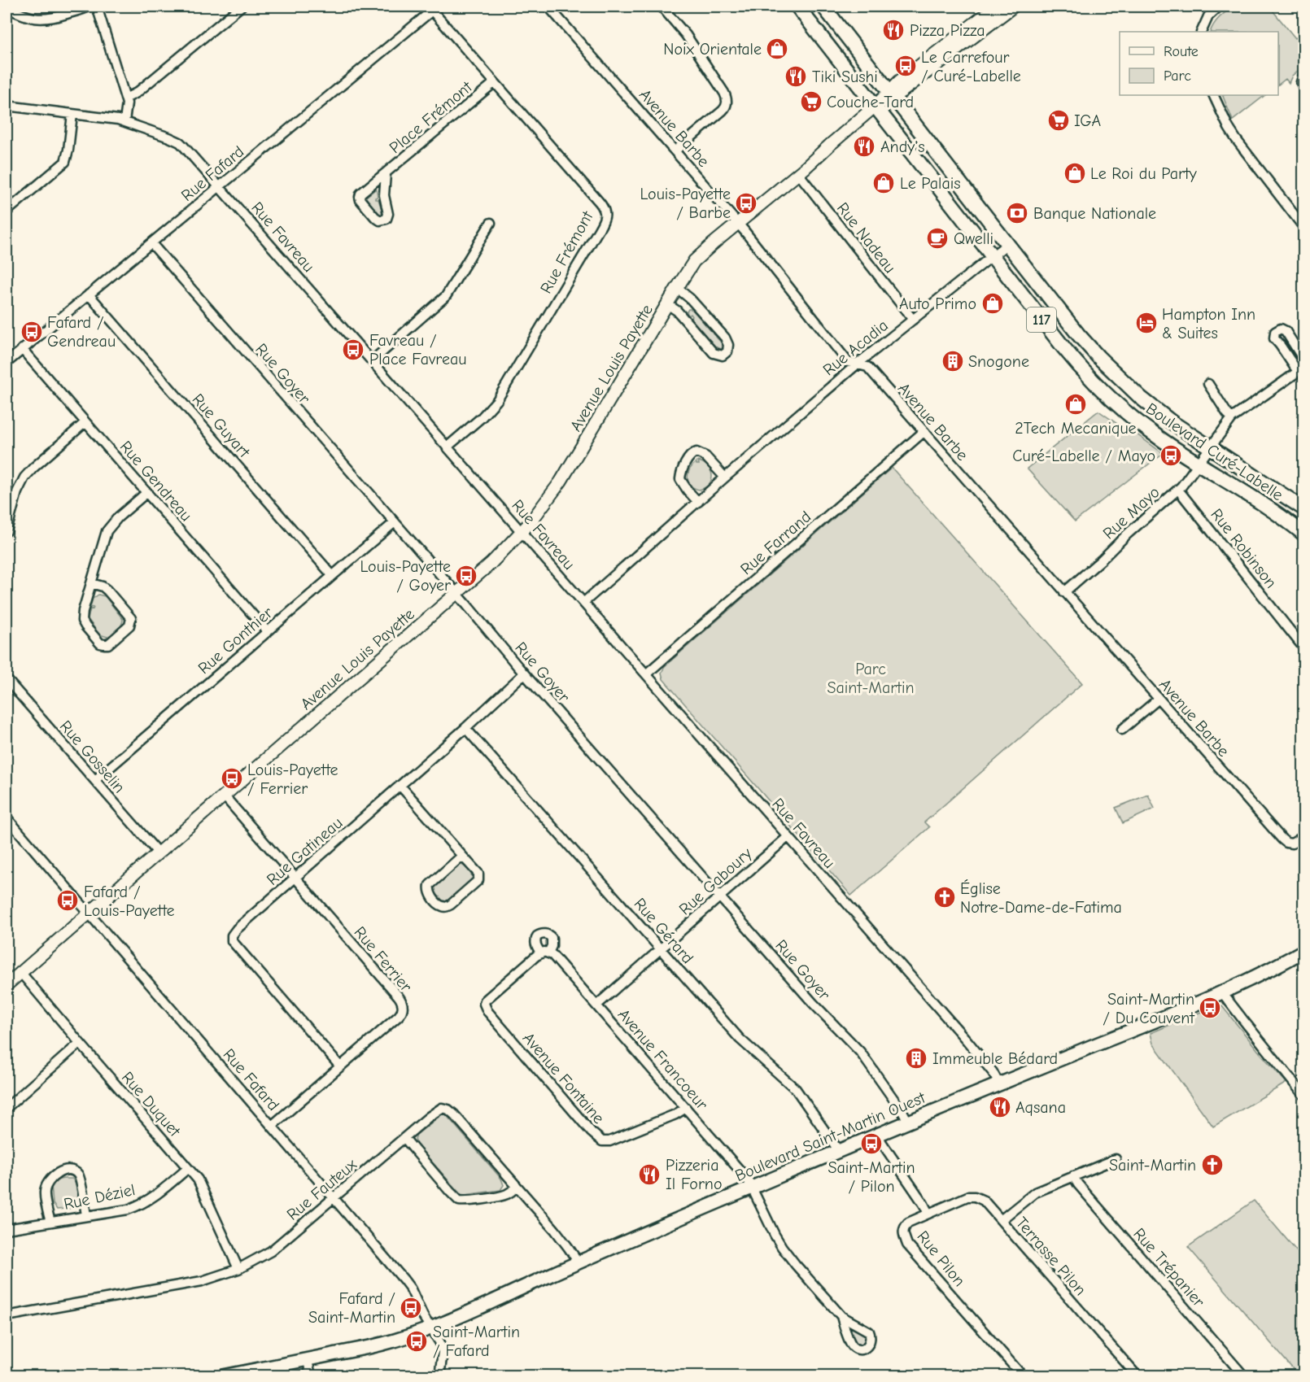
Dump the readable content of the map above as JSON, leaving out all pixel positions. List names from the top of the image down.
{
  "streets": {
    "main road": ["117", "Boulevard Curé-Labelle", "Boulevard Saint-Martin Ouest"],
    "street": [
      "Place Frémont",
      "Avenue Barbe",
      "Rue Fafard",
      "Rue Favreau",
      "Rue Nadeau",
      "Rue Frémont",
      "Rue Acadia",
      "Avenue Louis Payette",
      "Rue Goyer",
      "Rue Guyart",
      "Rue Gendreau",
      "Rue Mayo",
      "Rue Farrand",
      "Rue Robinson",
      "Rue Gonthier",
      "Rue Gosselin",
      "Rue Gatineau",
      "Rue Gaboury",
      "Rue Gérard",
      "Rue Ferrier",
      "Avenue Francoeur",
      "Avenue Fontaine",
      "Rue Duquet",
      "Rue Fauteux",
      "Rue Déziel",
      "Terrasse Pilon",
      "Rue Pilon",
      "Rue Trépanier"
    ]
  },
  "crossings": [
    ["Place Frémont", "Rue Frémont"],
    ["Avenue Barbe", "Rue Acadia"],
    ["Avenue Barbe", "Avenue Louis Payette"],
    ["Avenue Barbe", "Rue Mayo"],
    ["Avenue Barbe", "Rue Farrand"],
    ["Rue Fafard", "Rue Favreau"],
    ["Rue Fafard", "Rue Frémont"],
    ["Rue Fafard", "Avenue Louis Payette"],
    ["Rue Fafard", "Rue Goyer"],
    ["Rue Fafard", "Rue Guyart"],
    ["Rue Fafard", "Rue Gendreau"],
    ["Rue Fafard", "Rue Ferrier"],
    ["Rue Fafard", "Boulevard Saint-Martin Ouest"],
    ["Rue Fafard", "Rue Fauteux"],
    ["Rue Favreau", "Rue Frémont"],
    ["Rue Favreau", "Rue Acadia"],
    ["Rue Favreau", "Avenue Louis Payette"],
    ["Rue Favreau", "Rue Farrand"],
    ["Rue Favreau", "Rue Gaboury"],
    ["Rue Favreau", "Boulevard Saint-Martin Ouest"],
    ["Rue Nadeau", "Rue Acadia"],
    ["Rue Nadeau", "Avenue Louis Payette"],
    ["Rue Acadia", "Boulevard Curé-Labelle"],
    ["Avenue Louis Payette", "Rue Goyer"],
    ["Avenue Louis Payette", "Boulevard Curé-Labelle"],
    ["Avenue Louis Payette", "Rue Gosselin"],
    ["Avenue Louis Payette", "Rue Ferrier"],
    ["Avenue Louis Payette", "Rue Duquet"],
    ["Rue Goyer", "Rue Gonthier"],
    ["Rue Goyer", "Rue Gatineau"],
    ["Rue Goyer", "Rue Gaboury"],
    ["Rue Goyer", "Boulevard Saint-Martin Ouest"],
    ["Rue Guyart", "Rue Gonthier"],
    ["Boulevard Curé-Labelle", "Rue Mayo"],
    ["Rue Gendreau", "Rue Gonthier"],
    ["Rue Mayo", "Rue Robinson"],
    ["Rue Gonthier", "Rue Gosselin"],
    ["Rue Gatineau", "Rue Gérard"],
    ["Rue Gatineau", "Rue Ferrier"],
    ["Rue Gaboury", "Rue Gérard"],
    ["Rue Gaboury", "Avenue Francoeur"],
    ["Rue Gérard", "Boulevard Saint-Martin Ouest"],
    ["Avenue Francoeur", "Avenue Fontaine"],
    ["Avenue Francoeur", "Boulevard Saint-Martin Ouest"],
    ["Rue Duquet", "Rue Fauteux"],
    ["Rue Duquet", "Rue Déziel"],
    ["Boulevard Saint-Martin Ouest", "Rue Fauteux"],
    ["Boulevard Saint-Martin Ouest", "Rue Pilon"],
    ["Terrasse Pilon", "Rue Pilon"]
  ],
  "parks": ["Parc Saint-Martin"],
  "places": {
    "restaurant": [
      "Pizza Pizza",
      "Tiki Sushi",
      "Andy's",
      "Aqsana",
      "Pizzeria Il Forno"
    ],
    "shop": [
      "Noix Orientale",
      "Le Roi du Party",
      "Le Palais",
      "Auto Primo",
      "2Tech Mecanique"
    ],
    "bus stop": [
      "Le Carrefour / Curé-Labelle",
      "Louis-Payette / Barbe",
      "Fafard / Gendreau",
      "Favreau / Place Favreau",
      "Curé-Labelle / Mayo",
      "Louis-Payette / Goyer",
      "Louis-Payette / Ferrier",
      "Fafard / Louis-Payette",
      "Saint-Martin / Du Couvent",
      "Saint-Martin / Pilon",
      "Fafard / Saint-Martin",
      "Saint-Martin / Fafard"
    ],
    "supermarket": ["Couche-Tard", "IGA"],
    "bank": ["Banque Nationale"],
    "cafe": ["Qwelli"],
    "hotel": ["Hampton Inn & Suites"],
    "building": ["Snogone", "Immeuble Bédard"],
    "church": ["Église Notre-Dame-de-Fatima", "Saint-Martin"]
  },
  "legend": ["Route", "Parc"]
}
